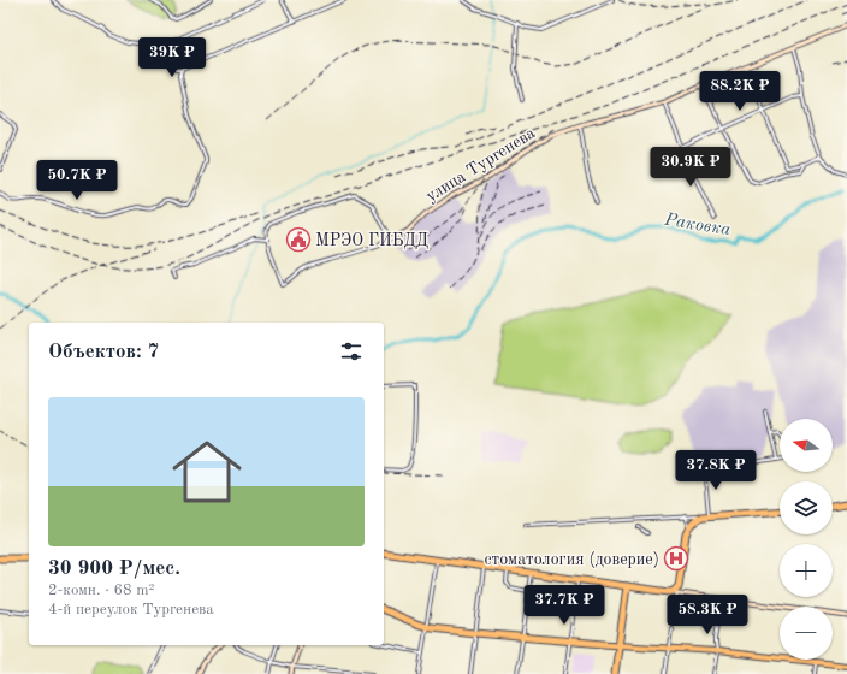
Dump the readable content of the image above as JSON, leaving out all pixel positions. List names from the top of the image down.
{
  "streets": {
    "street": ["улица Тургенева"]
  },
  "water": ["Раковка"],
  "places": {
    "public building": ["МРЭО ГИБДД"],
    "hospital": ["стоматология (доверие)"]
  },
  "north": "left",
  "page": {
    "price": [
      "39K ₽",
      "88.2K ₽",
      "30.9K ₽",
      "50.7K ₽",
      "37.8K ₽",
      "37.7K ₽",
      "58.3K ₽"
    ],
    "heading": "Объектов: 7",
    "list": [
      {
        "name": "30 900 ₽/мес.",
        "note": "2-комн. · 68 m² · 4-й переулок Тургенева"
      }
    ],
    "map_buttons": ["+", "−"]
  }
}
